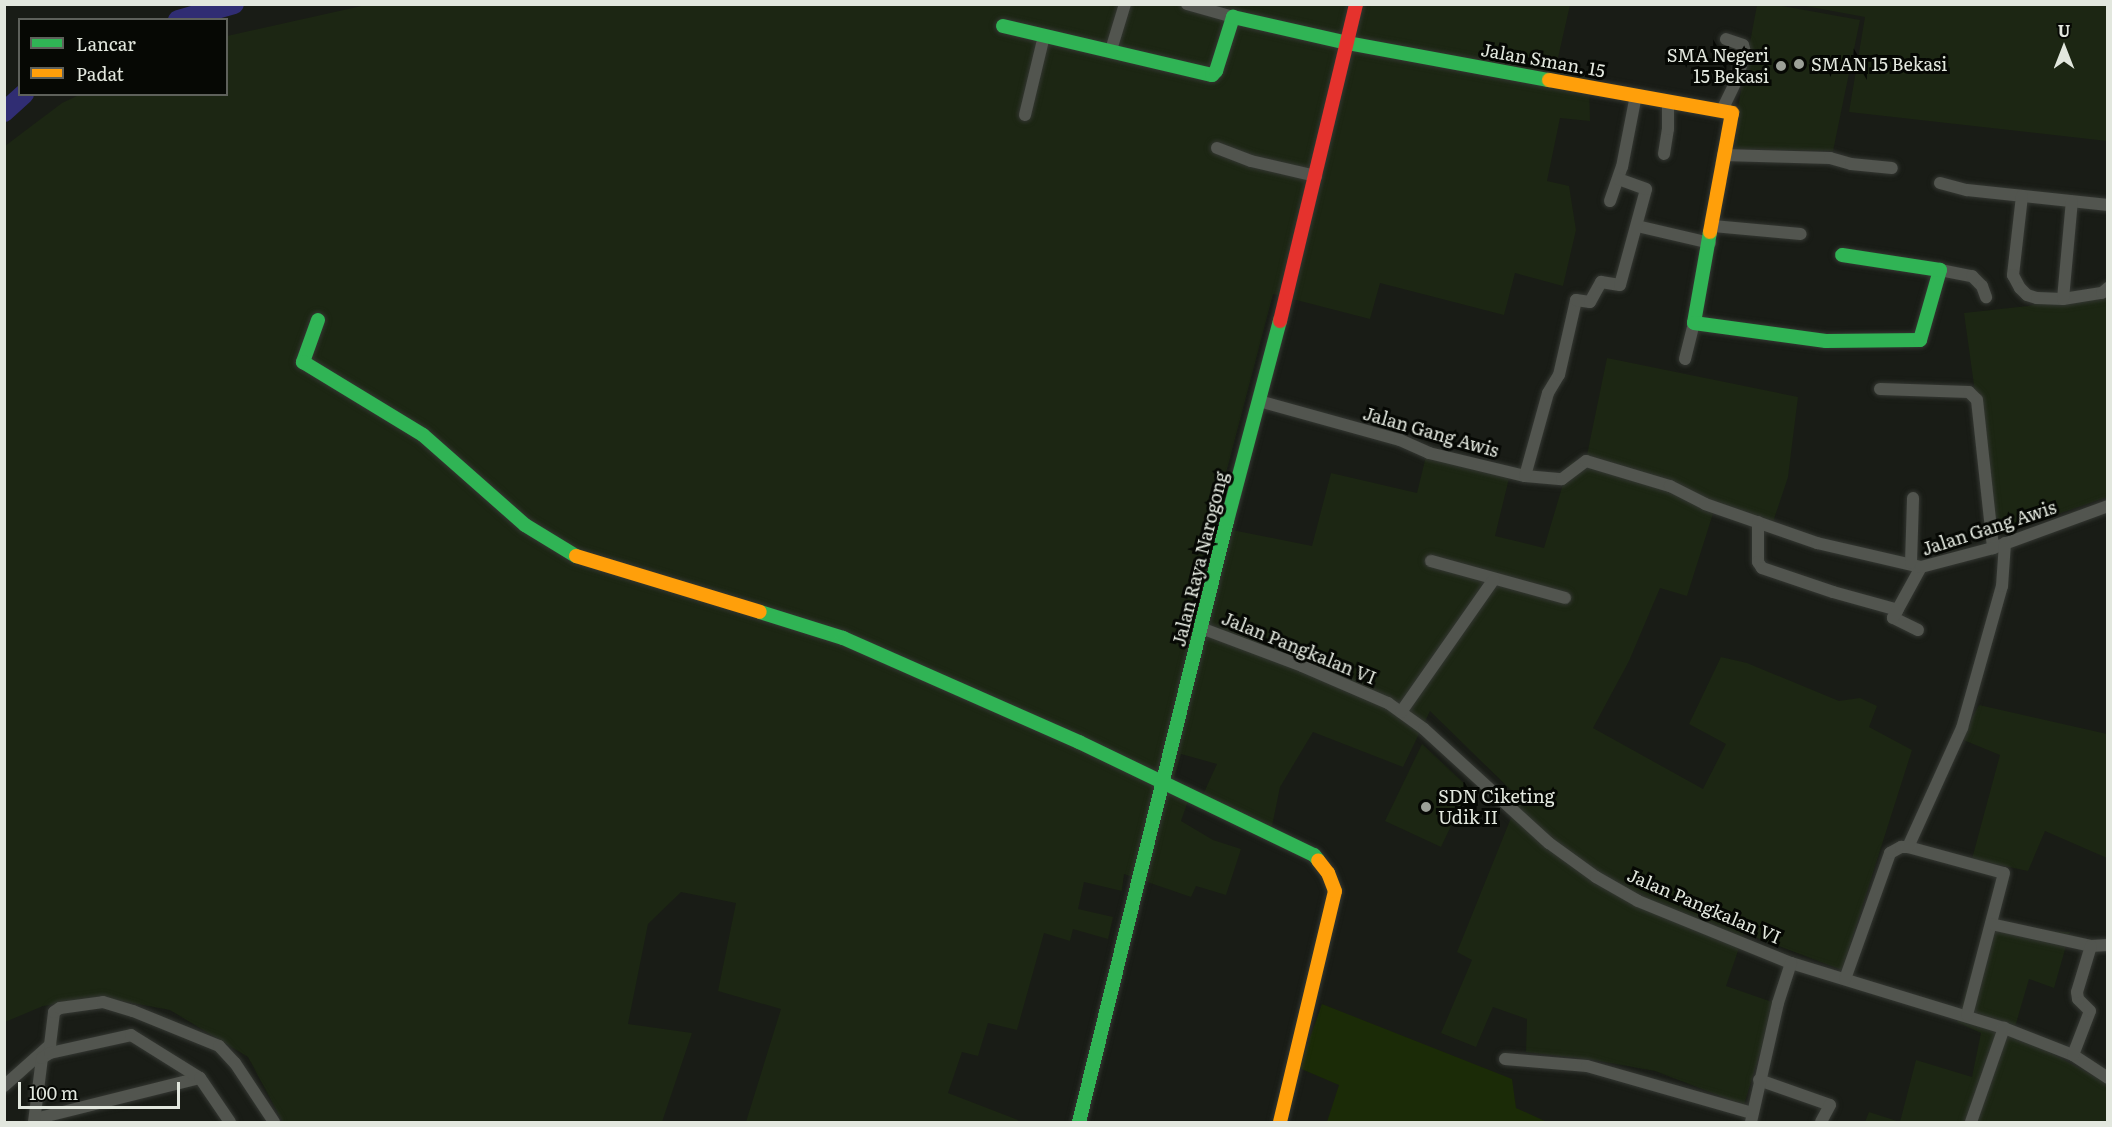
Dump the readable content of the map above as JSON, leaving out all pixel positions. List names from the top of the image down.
{
  "streets": {
    "street": [
      "Jalan Sman. 15",
      "Jalan Gang Awis",
      "Jalan Raya Narogong",
      "Jalan Pangkalan VI"
    ]
  },
  "crossings": [
    ["Jalan Sman. 15", "Jalan Raya Narogong"],
    ["Jalan Gang Awis", "Jalan Raya Narogong"],
    ["Jalan Raya Narogong", "Jalan Pangkalan VI"]
  ],
  "places": ["SMAN 15 Bekasi", "SMA Negeri 15 Bekasi", "SDN Ciketing Udik II"],
  "legend": ["Lancar", "Padat"],
  "scale_bar": "100 m",
  "north": "top"
}
